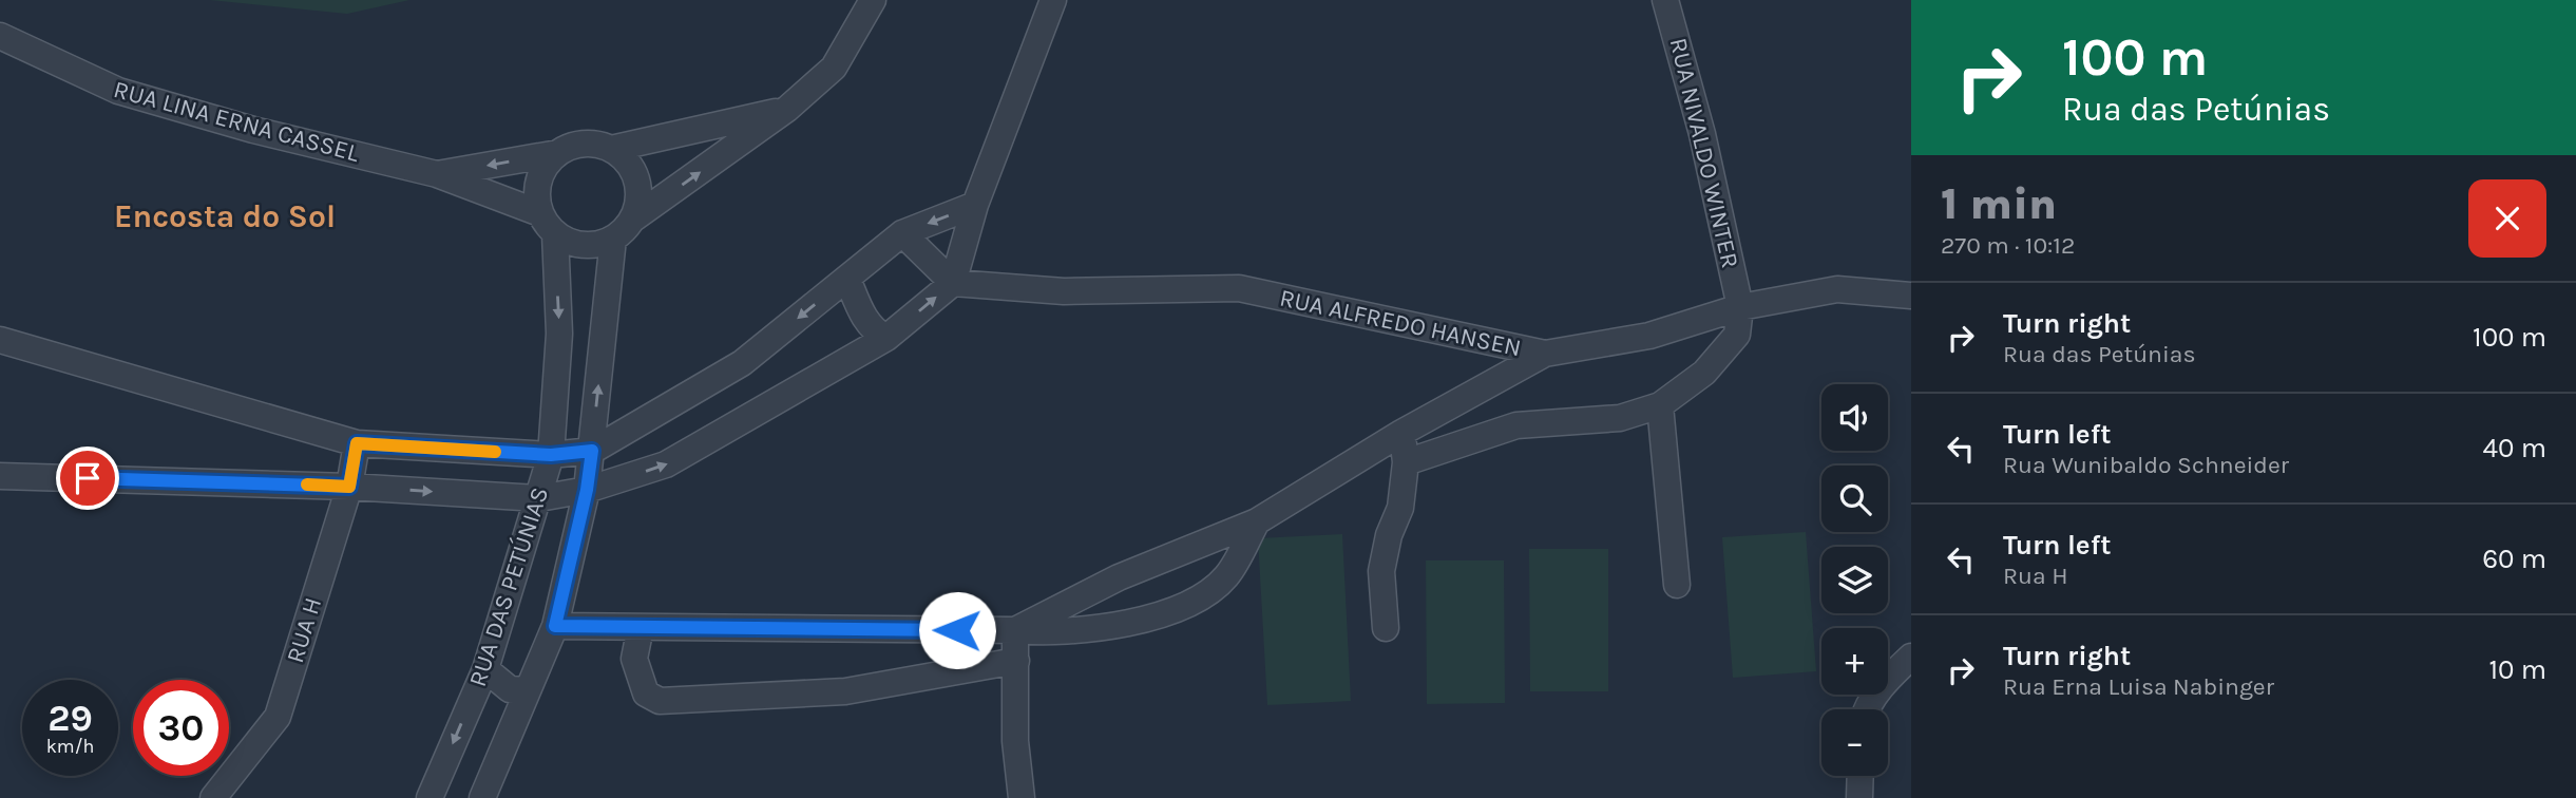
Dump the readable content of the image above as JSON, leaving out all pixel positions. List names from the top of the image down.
{
  "streets": {
    "street": [
      "RUA LINA ERNA CASSEL",
      "RUA NIVALDO WINTER",
      "RUA ALFREDO HANSEN",
      "RUA DAS PETÚNIAS",
      "RUA H"
    ]
  },
  "crossings": [
    ["RUA LINA ERNA CASSEL", "RUA DAS PETÚNIAS"],
    ["RUA NIVALDO WINTER", "RUA ALFREDO HANSEN"]
  ],
  "districts": ["Encosta do Sol"],
  "page": {
    "turn": ["100 m", "Rua das Petúnias"],
    "heading": ["1 min", "270 m · 10:12"],
    "list": [
      {
        "name": "Turn right",
        "note": "Rua das Petúnias",
        "value": "100 m"
      },
      {
        "name": "Turn left",
        "note": "Rua Wunibaldo Schneider",
        "value": "40 m"
      },
      {
        "name": "Turn left",
        "note": "Rua H",
        "value": "60 m"
      },
      {
        "name": "Turn right",
        "note": "Rua Erna Luisa Nabinger",
        "value": "10 m"
      }
    ],
    "map_buttons": ["+", "−"],
    "speed": "29 km/h",
    "limit": "30"
  }
}
